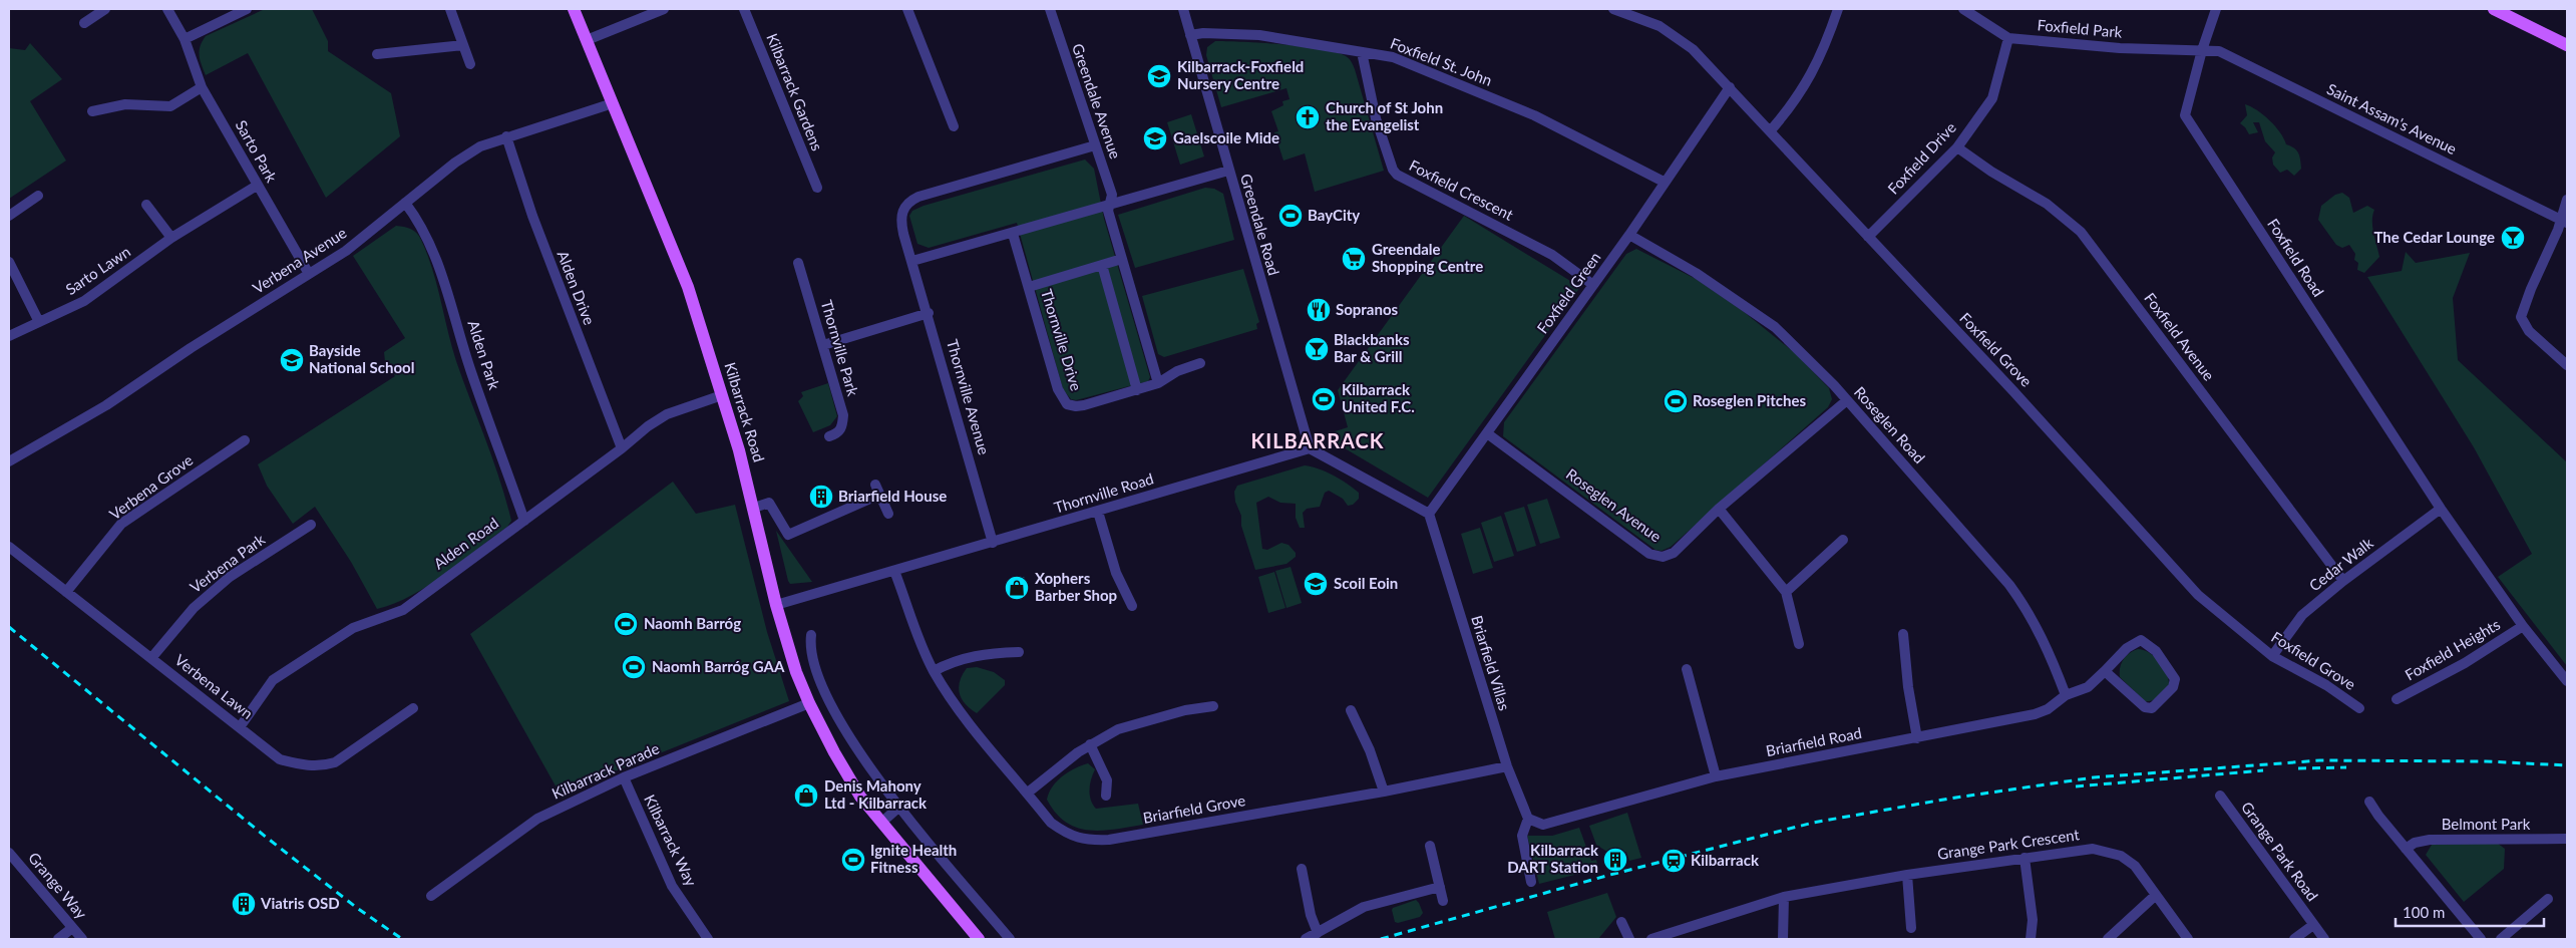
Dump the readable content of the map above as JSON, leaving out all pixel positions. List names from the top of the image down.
{
  "streets": {
    "main road": ["Kilbarrack Road"],
    "street": [
      "Foxfield Park",
      "Foxfield St. John",
      "Kilbarrack Gardens",
      "Greendale Avenue",
      "Saint Assam's Avenue",
      "Sarto Park",
      "Foxfield Drive",
      "Foxfield Crescent",
      "Greendale Road",
      "Foxfield Road",
      "Verbena Avenue",
      "Sarto Lawn",
      "Alden Drive",
      "Foxfield Green",
      "Foxfield Avenue",
      "Thornville Drive",
      "Thornville Park",
      "Foxfield Grove",
      "Alden Park",
      "Thornville Avenue",
      "Roseglen Road",
      "Verbena Grove",
      "Thornville Road",
      "Roseglen Avenue",
      "Alden Road",
      "Verbena Park",
      "Cedar Walk",
      "Foxfield Heights",
      "Briarfield Villas",
      "Verbena Lawn",
      "Briarfield Road",
      "Kilbarrack Parade",
      "Briarfield Grove",
      "Belmont Park",
      "Kilbarrack Way",
      "Grange Park Crescent",
      "Grange Park Road",
      "Grange Way"
    ]
  },
  "crossings": [
    ["Foxfield Park", "Saint Assam's Avenue"],
    ["Foxfield Park", "Foxfield Drive"],
    ["Foxfield Park", "Foxfield Road"],
    ["Foxfield St. John", "Foxfield Crescent"],
    ["Foxfield St. John", "Greendale Road"],
    ["Foxfield St. John", "Foxfield Green"],
    ["Greendale Avenue", "Thornville Drive"],
    ["Greendale Avenue", "Thornville Avenue"],
    ["Saint Assam's Avenue", "Foxfield Road"],
    ["Sarto Park", "Verbena Avenue"],
    ["Sarto Park", "Sarto Lawn"],
    ["Foxfield Drive", "Foxfield Avenue"],
    ["Foxfield Drive", "Foxfield Grove"],
    ["Foxfield Crescent", "Foxfield Green"],
    ["Greendale Road", "Thornville Road"],
    ["Foxfield Road", "Cedar Walk"],
    ["Foxfield Road", "Foxfield Heights"],
    ["Verbena Avenue", "Alden Drive"],
    ["Verbena Avenue", "Alden Park"],
    ["Verbena Avenue", "Kilbarrack Road"],
    ["Alden Drive", "Alden Road"],
    ["Foxfield Green", "Foxfield Grove"],
    ["Foxfield Green", "Roseglen Road"],
    ["Foxfield Green", "Roseglen Avenue"],
    ["Foxfield Green", "Briarfield Villas"],
    ["Foxfield Avenue", "Cedar Walk"],
    ["Foxfield Grove", "Cedar Walk"],
    ["Alden Park", "Alden Road"],
    ["Thornville Avenue", "Thornville Road"],
    ["Kilbarrack Road", "Thornville Road"],
    ["Kilbarrack Road", "Alden Road"],
    ["Kilbarrack Road", "Kilbarrack Parade"],
    ["Roseglen Road", "Roseglen Avenue"],
    ["Roseglen Road", "Briarfield Road"],
    ["Verbena Grove", "Verbena Lawn"],
    ["Thornville Road", "Briarfield Grove"],
    ["Alden Road", "Verbena Lawn"],
    ["Verbena Park", "Verbena Lawn"],
    ["Briarfield Villas", "Briarfield Road"],
    ["Briarfield Villas", "Briarfield Grove"],
    ["Kilbarrack Parade", "Kilbarrack Way"]
  ],
  "districts": ["KILBARRACK"],
  "places": {
    "school or university": [
      "Kilbarrack-Foxfield Nursery Centre",
      "Gaelscoile Mide",
      "Bayside National School",
      "Scoil Eoin"
    ],
    "church": ["Church of St John the Evangelist"],
    "sports": [
      "BayCity",
      "Kilbarrack United F.C.",
      "Roseglen Pitches",
      "Naomh Barróg",
      "Naomh Barróg GAA",
      "Ignite Health Fitness"
    ],
    "bar": ["The Cedar Lounge", "Blackbanks Bar & Grill"],
    "supermarket": ["Greendale Shopping Centre"],
    "restaurant": ["Sopranos"],
    "building": ["Briarfield House", "Kilbarrack DART Station", "Viatris OSD"],
    "shop": ["Xophers Barber Shop", "Denis Mahony Ltd - Kilbarrack"],
    "station": ["Kilbarrack"]
  },
  "scale_bar": "100 m"
}
